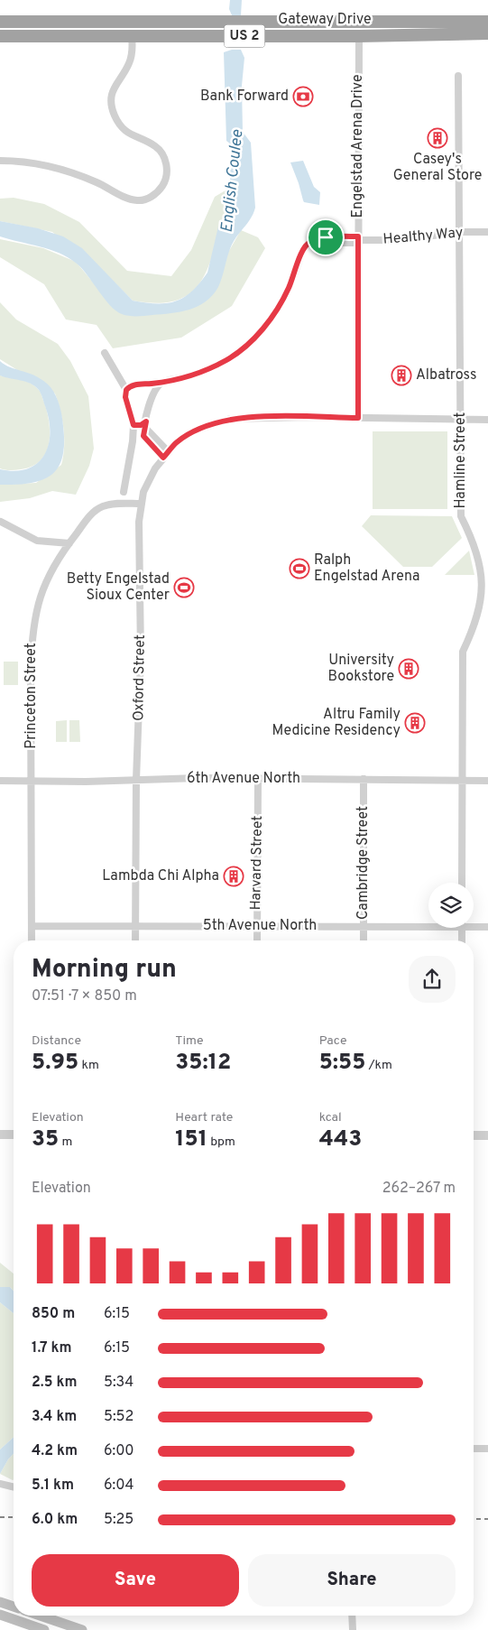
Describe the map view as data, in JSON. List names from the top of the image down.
{
  "streets": {
    "highway": ["Gateway Drive", "US 2"],
    "street": [
      "Engelstad Arena Drive",
      "Healthy Way",
      "Hamline Street",
      "Oxford Street",
      "Princeton Street",
      "6th Avenue North",
      "Harvard Street",
      "Cambridge Street",
      "5th Avenue North"
    ]
  },
  "crossings": [
    ["Gateway Drive", "Engelstad Arena Drive"],
    ["Engelstad Arena Drive", "Healthy Way"],
    ["Engelstad Arena Drive", "Oxford Street"],
    ["Healthy Way", "Hamline Street"],
    ["Hamline Street", "Oxford Street"],
    ["Hamline Street", "6th Avenue North"],
    ["Oxford Street", "Princeton Street"],
    ["Oxford Street", "6th Avenue North"],
    ["Oxford Street", "5th Avenue North"],
    ["Princeton Street", "6th Avenue North"],
    ["Princeton Street", "5th Avenue North"],
    ["6th Avenue North", "Harvard Street"],
    ["6th Avenue North", "Cambridge Street"],
    ["Harvard Street", "5th Avenue North"],
    ["Cambridge Street", "5th Avenue North"]
  ],
  "water": ["English Coulee"],
  "places": {
    "bank": ["Bank Forward"],
    "building": [
      "Casey's General Store",
      "Albatross",
      "University Bookstore",
      "Altru Family Medicine Residency",
      "Lambda Chi Alpha"
    ],
    "sports": ["Ralph Engelstad Arena", "Betty Engelstad Sioux Center"]
  },
  "page": {
    "heading": ["Morning run", "07:51 · 7 × 850 m"],
    "stats": [
      ["Distance", "5.95 km"],
      ["Time", "35:12"],
      ["Pace", "5:55 /km"],
      ["Elevation", "35 m"],
      ["Heart rate", "151 bpm"],
      ["kcal", "443"]
    ],
    "chart": ["Elevation", "262–267 m"],
    "list": [
      {
        "name": "850 m",
        "note": "6:15"
      },
      {
        "name": "1.7 km",
        "note": "6:15"
      },
      {
        "name": "2.5 km",
        "note": "5:34"
      },
      {
        "name": "3.4 km",
        "note": "5:52"
      },
      {
        "name": "4.2 km",
        "note": "6:00"
      },
      {
        "name": "5.1 km",
        "note": "6:04"
      },
      {
        "name": "6.0 km",
        "note": "5:25"
      }
    ],
    "buttons": ["Save", "Share"]
  }
}
